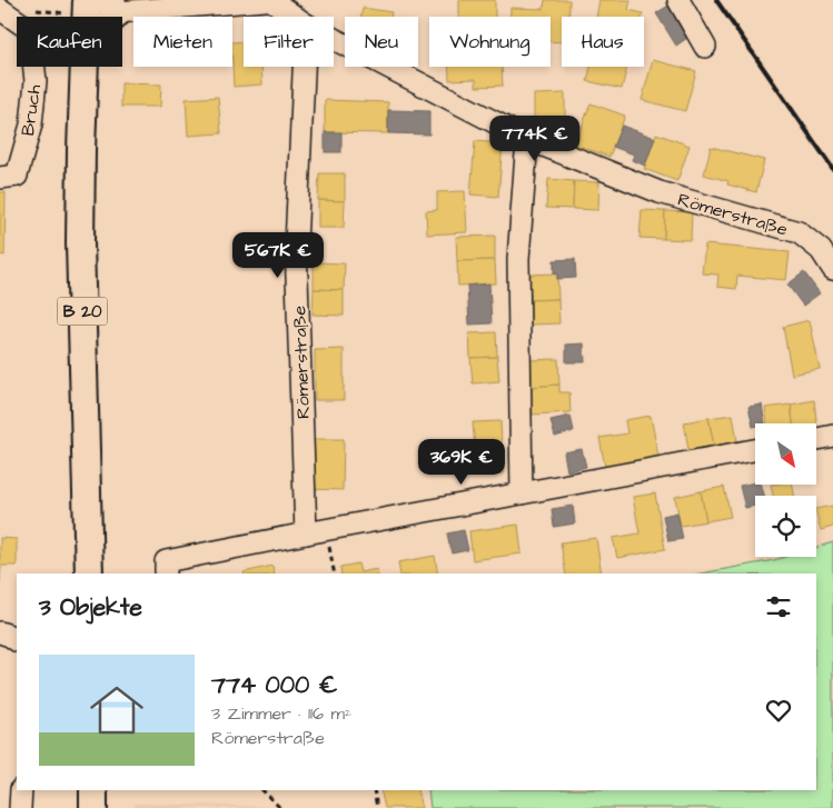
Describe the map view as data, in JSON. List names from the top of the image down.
{
  "streets": {
    "main road": ["B 20"],
    "street": ["Bruch", "Römerstraße"]
  },
  "north": "bottom right",
  "page": {
    "chip": [
      "Kaufen",
      "Mieten",
      "Filter",
      "Neu",
      "Wohnung",
      "Haus"
    ],
    "price": ["774K €", "567K €", "369K €"],
    "heading": "3 Objekte",
    "list": [
      {
        "name": "774 000 €",
        "note": "3 Zimmer · 116 m² · Römerstraße"
      }
    ]
  }
}
